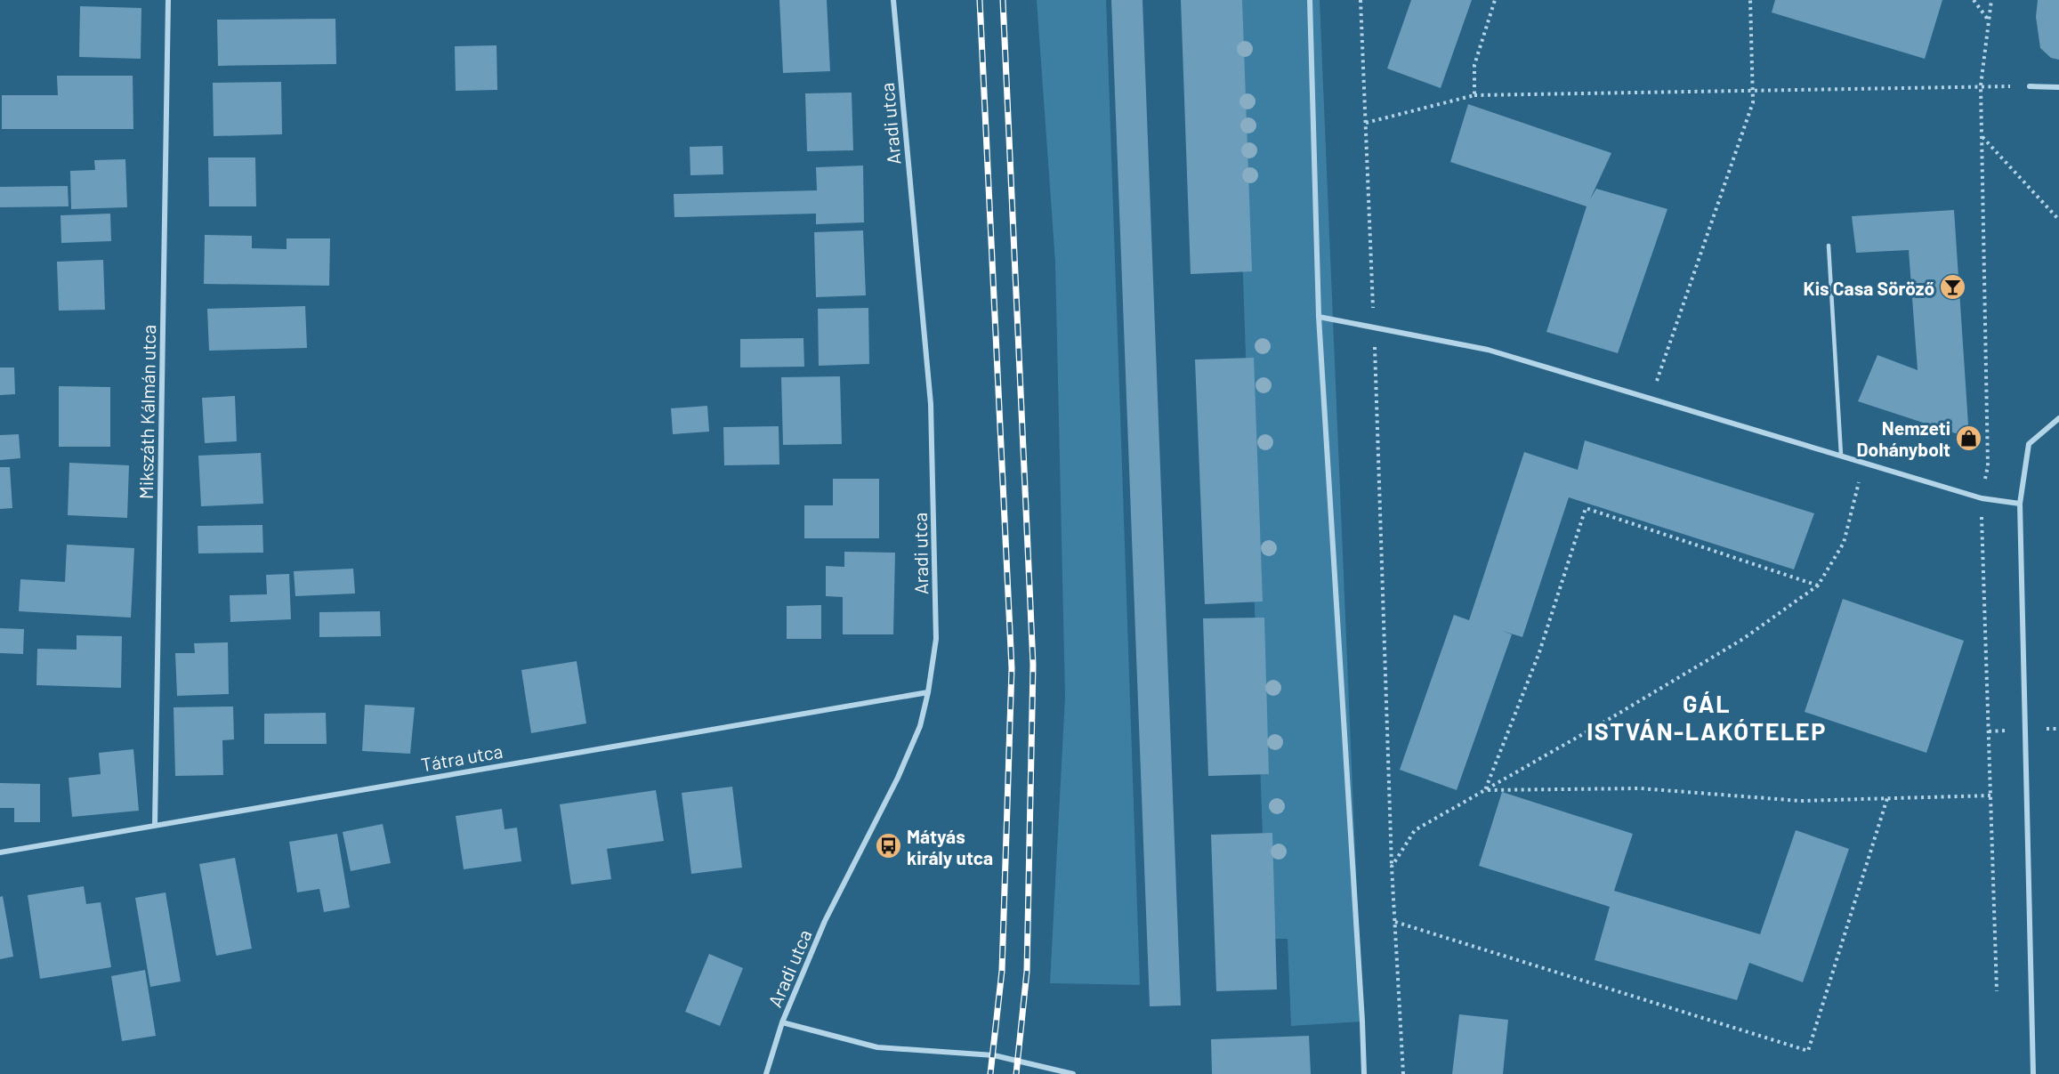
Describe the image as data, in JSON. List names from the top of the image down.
{
  "streets": {
    "street": ["Aradi utca", "Mikszáth Kálmán utca", "Tátra utca"]
  },
  "crossings": [
    ["Aradi utca", "Tátra utca"],
    ["Mikszáth Kálmán utca", "Tátra utca"]
  ],
  "districts": ["GÁL ISTVÁN-LAKÓTELEP"],
  "places": {
    "bar": ["Kis Casa Söröző"],
    "shop": ["Nemzeti Dohánybolt"],
    "bus stop": ["Mátyás király utca"]
  }
}
